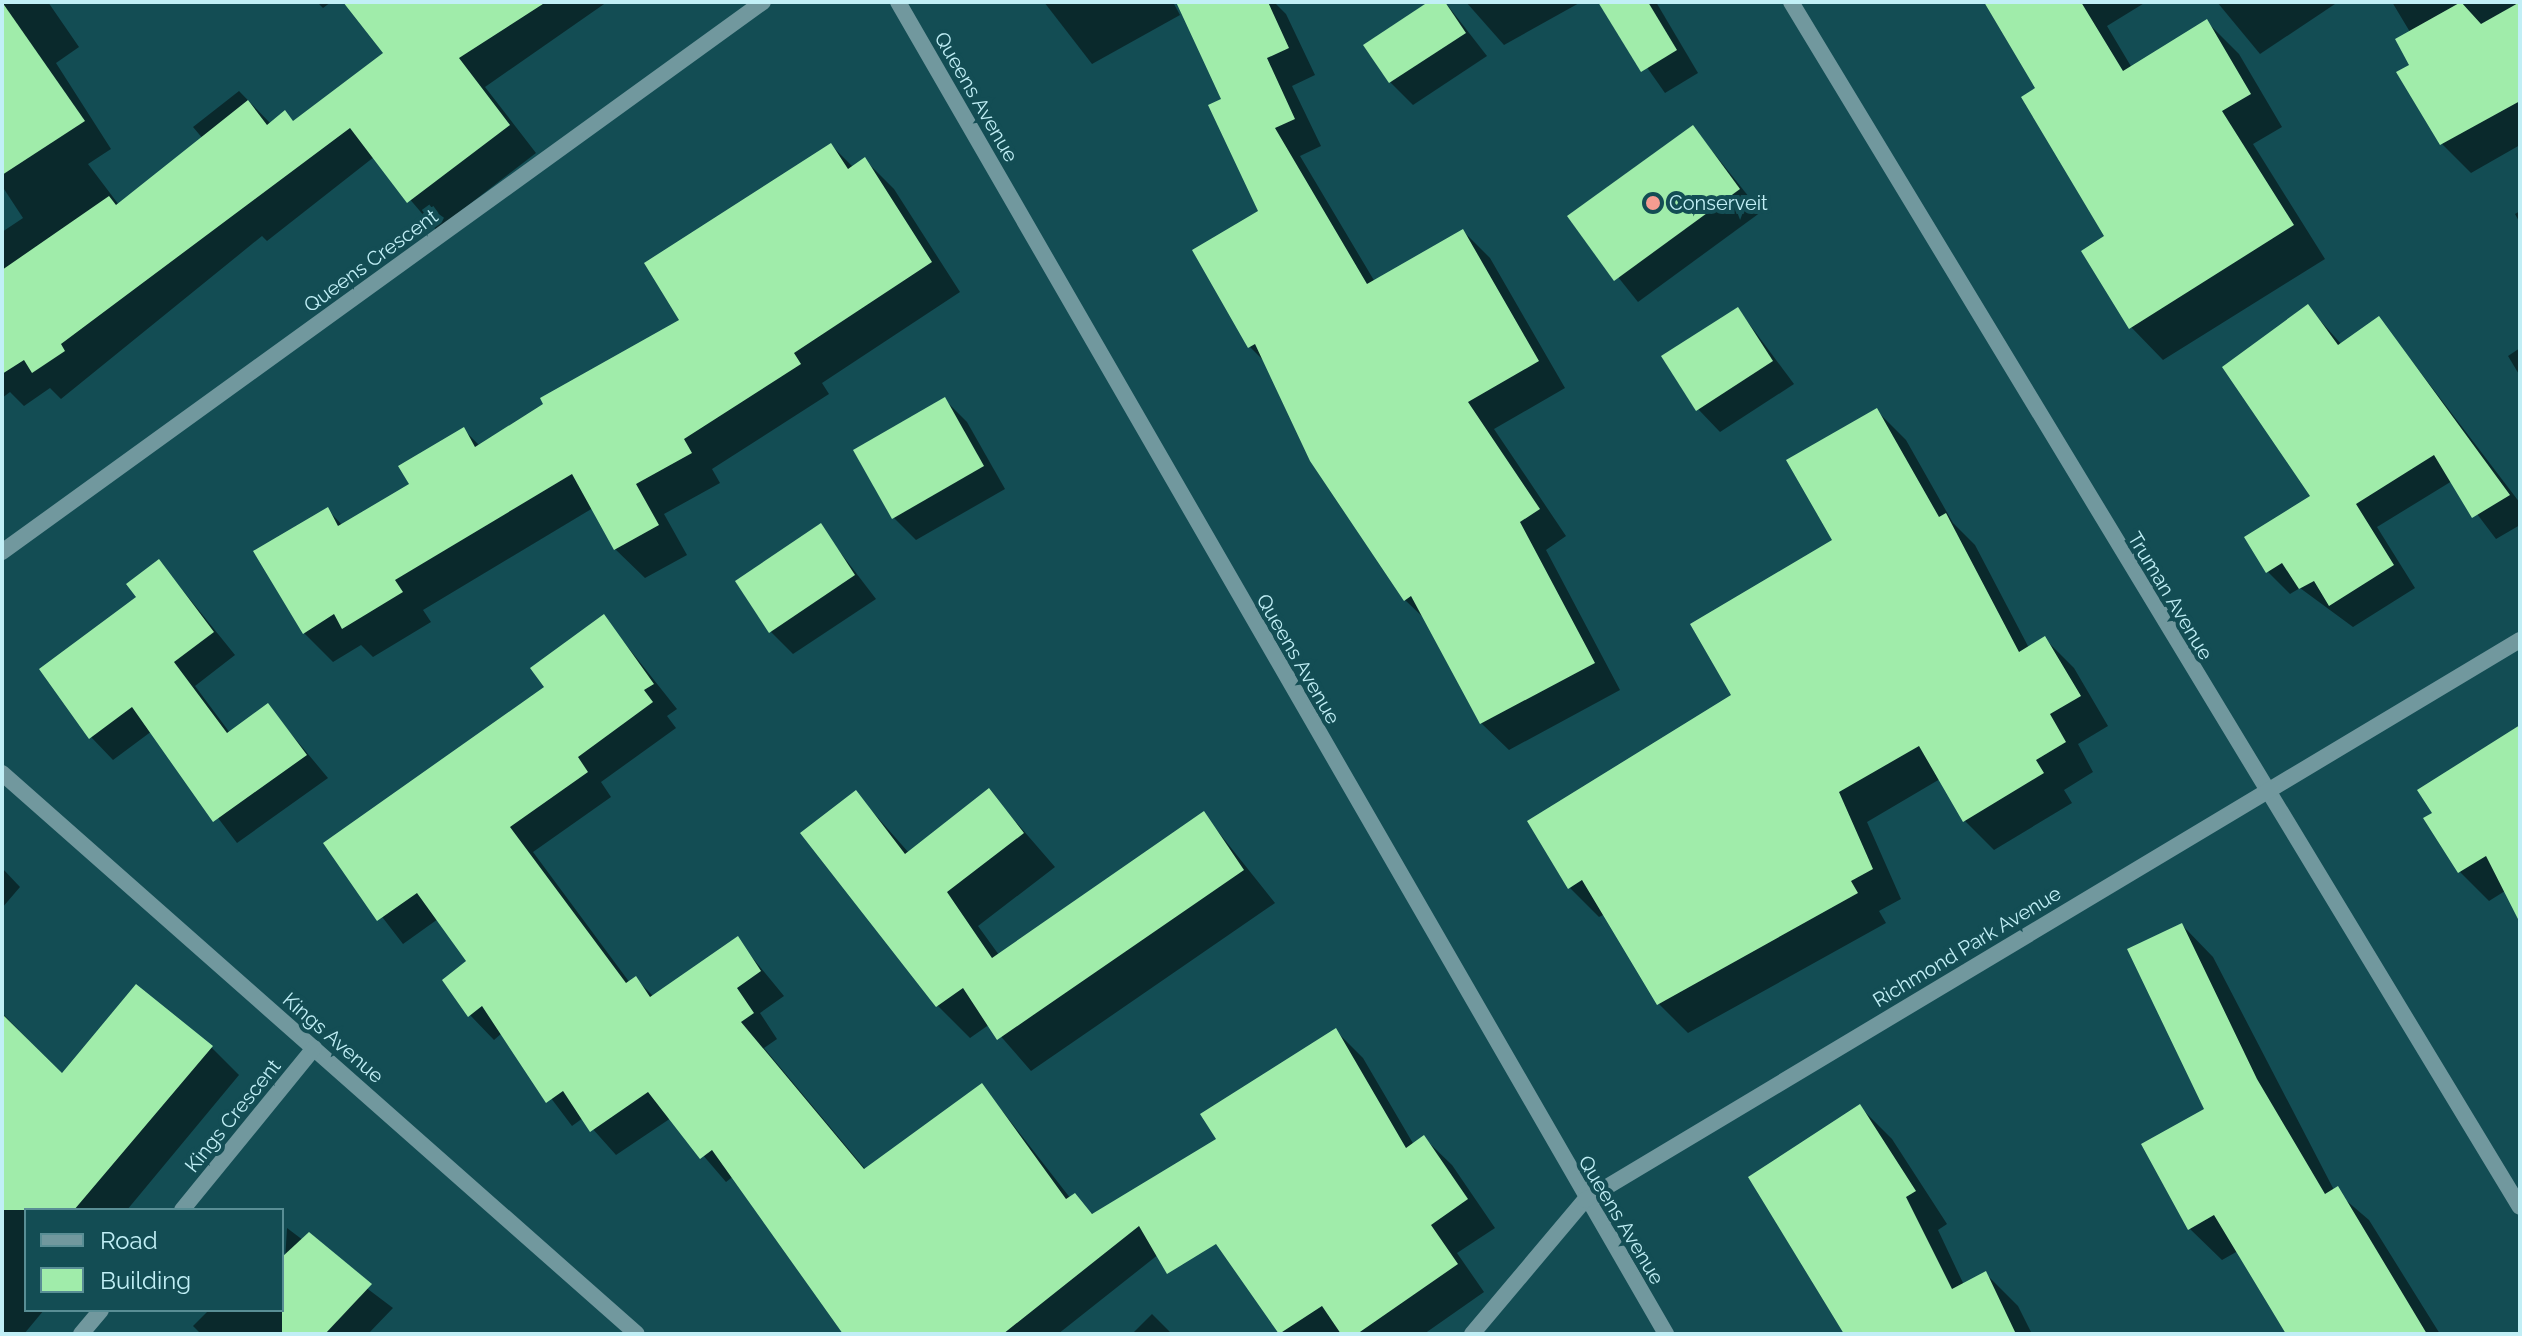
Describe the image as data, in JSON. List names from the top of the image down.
{
  "streets": {
    "street": [
      "Queens Avenue",
      "Queens Crescent",
      "Truman Avenue",
      "Richmond Park Avenue",
      "Kings Avenue",
      "Kings Crescent"
    ]
  },
  "crossings": [
    ["Queens Avenue", "Richmond Park Avenue"],
    ["Truman Avenue", "Richmond Park Avenue"],
    ["Kings Avenue", "Kings Crescent"]
  ],
  "places": ["Conserveit"],
  "legend": ["Road", "Building"]
}
